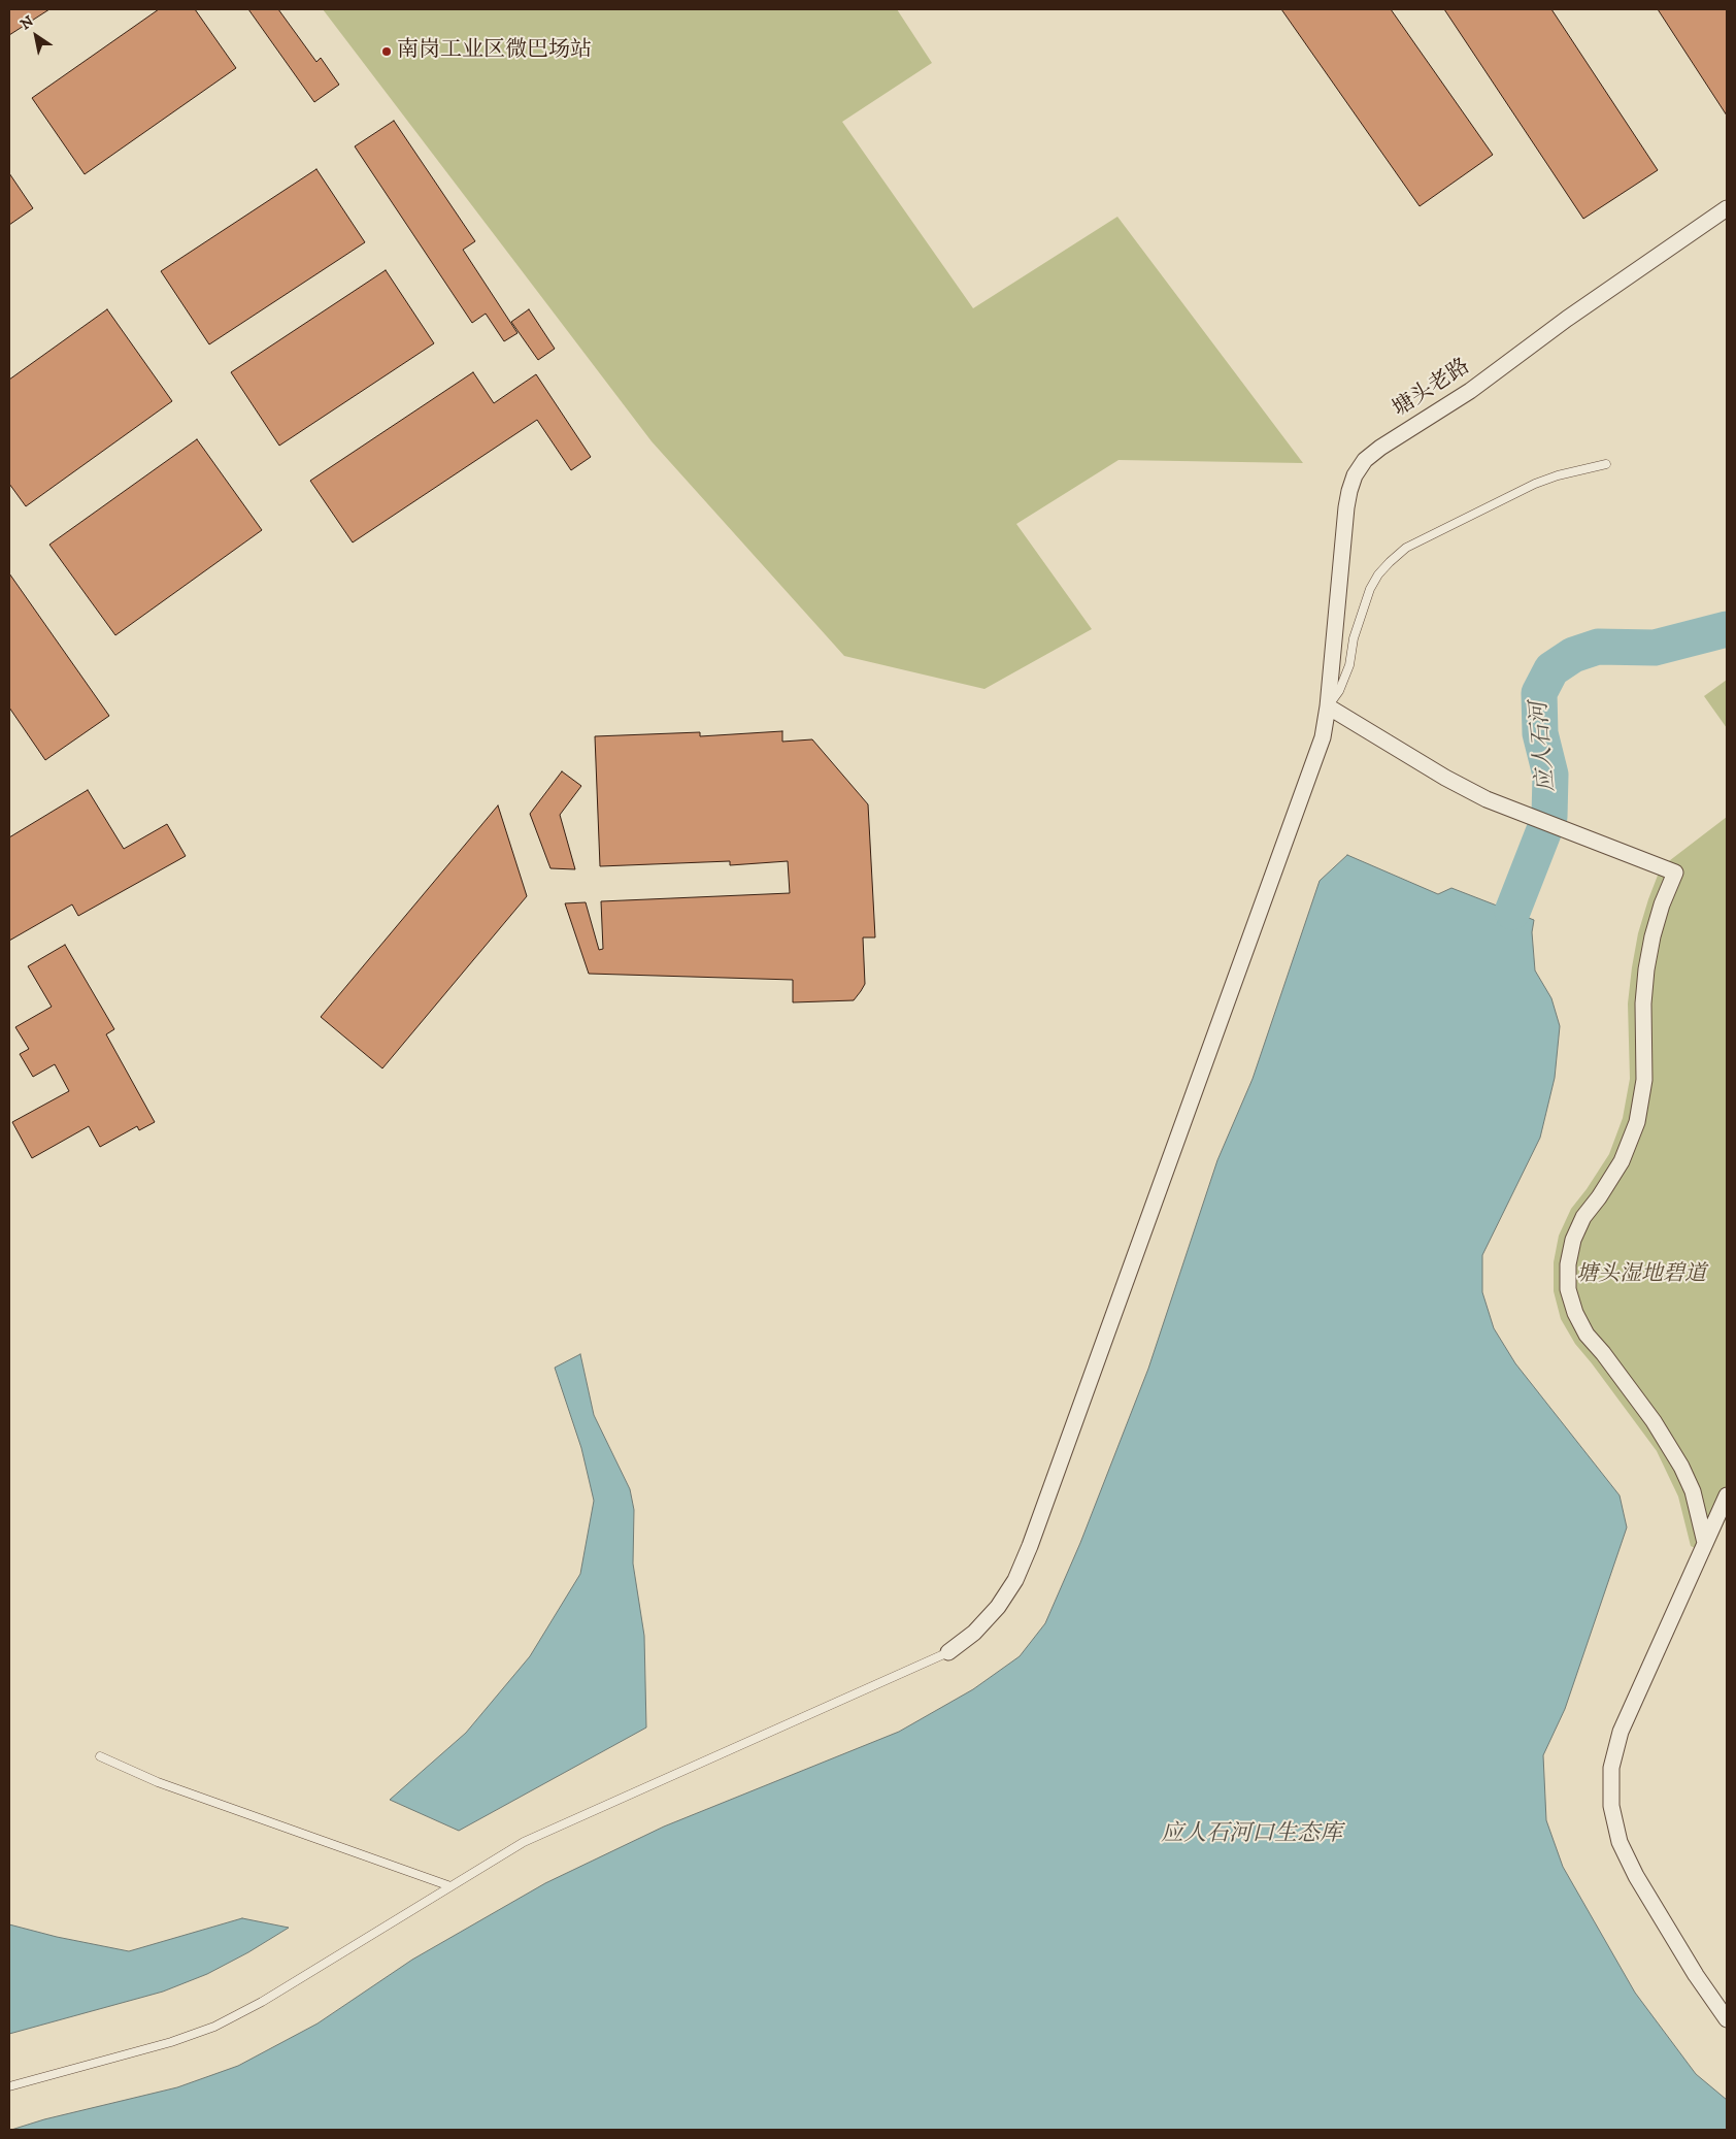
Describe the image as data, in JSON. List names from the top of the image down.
{
  "streets": {
    "street": ["塘头老路"]
  },
  "water": ["应人石河", "应人石河口生态库"],
  "parks": ["塘头湿地碧道"],
  "places": ["南岗工业区微巴场站"],
  "north": "top left"
}
